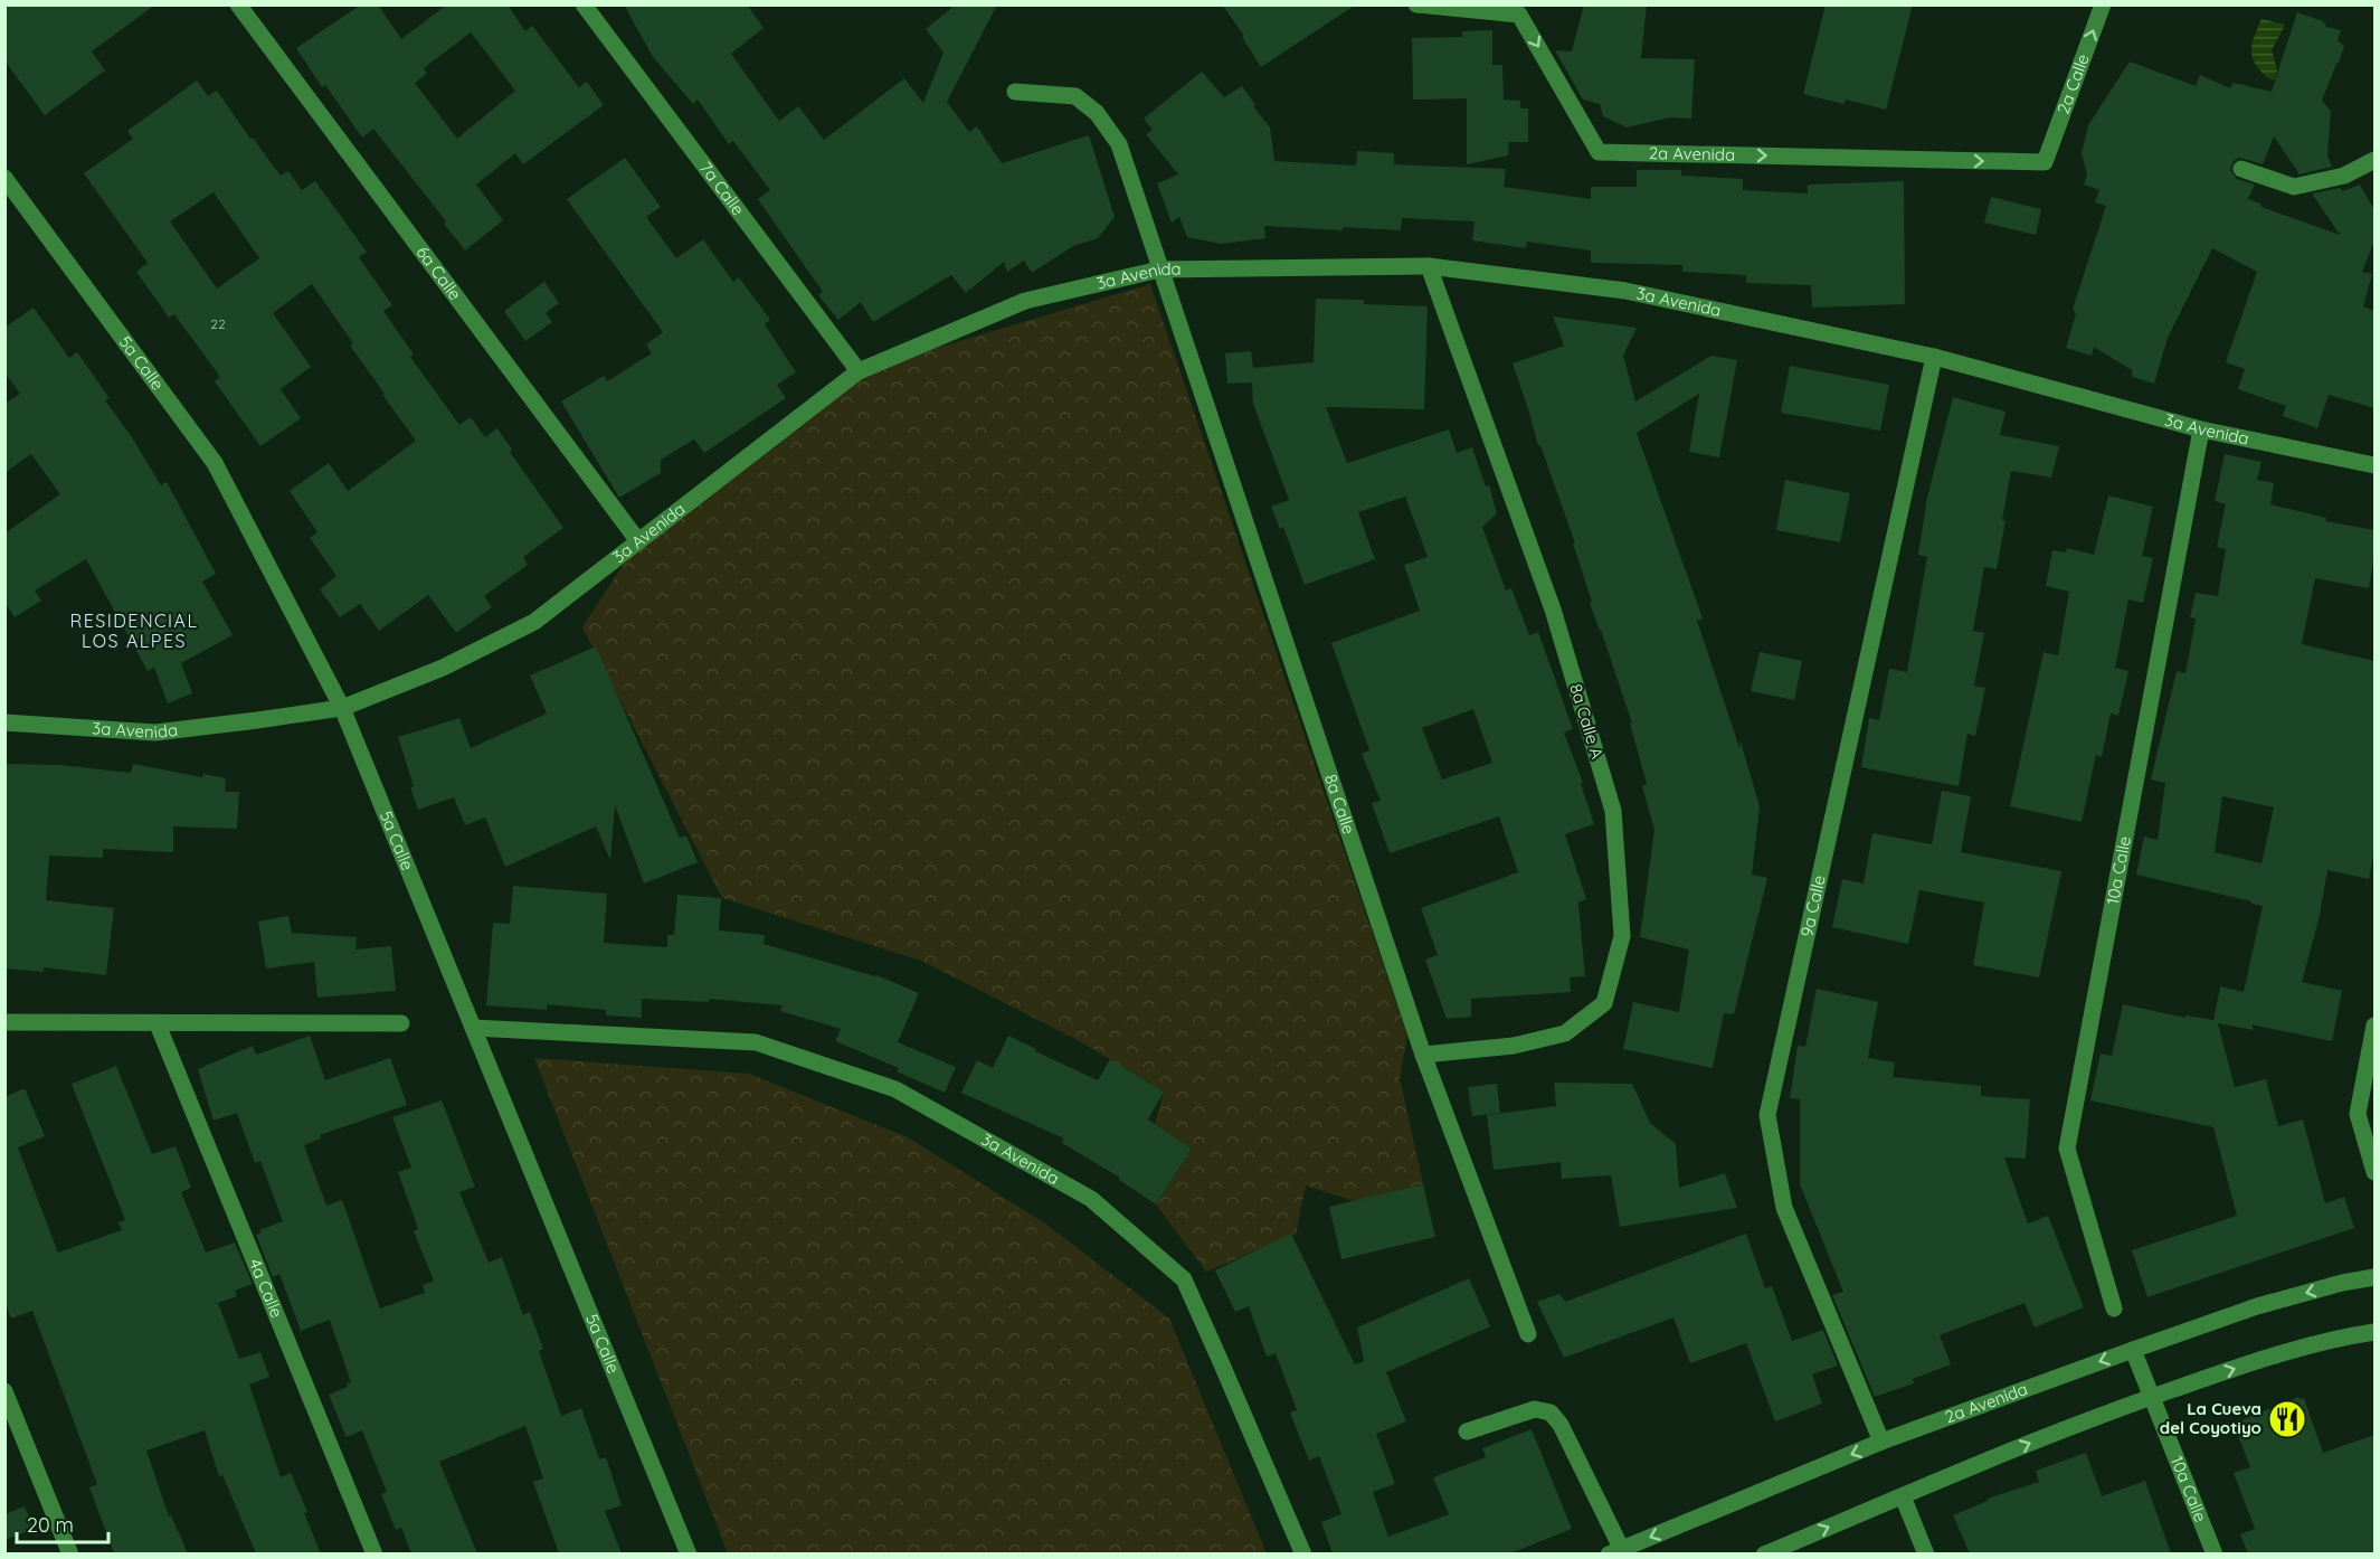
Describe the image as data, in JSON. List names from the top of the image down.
{
  "streets": {
    "street": [
      "2a Calle",
      "2a Avenida",
      "7a Calle",
      "6a Calle",
      "3a Avenida",
      "5a Calle",
      "8a Calle A",
      "8a Calle",
      "10a Calle",
      "9a Calle",
      "4a Calle"
    ]
  },
  "crossings": [
    ["2a Calle", "2a Avenida"],
    ["2a Avenida", "10a Calle"],
    ["2a Avenida", "9a Calle"],
    ["7a Calle", "3a Avenida"],
    ["6a Calle", "3a Avenida"],
    ["3a Avenida", "5a Calle"],
    ["3a Avenida", "8a Calle A"],
    ["3a Avenida", "8a Calle"],
    ["3a Avenida", "10a Calle"],
    ["3a Avenida", "9a Calle"],
    ["8a Calle A", "8a Calle"]
  ],
  "one_way": ["2a Calle"],
  "districts": ["RESIDENCIAL LOS ALPES"],
  "places": {
    "restaurant": ["La Cueva del Coyotiyo"]
  },
  "house_numbers": ["22"],
  "scale_bar": "20 m"
}
